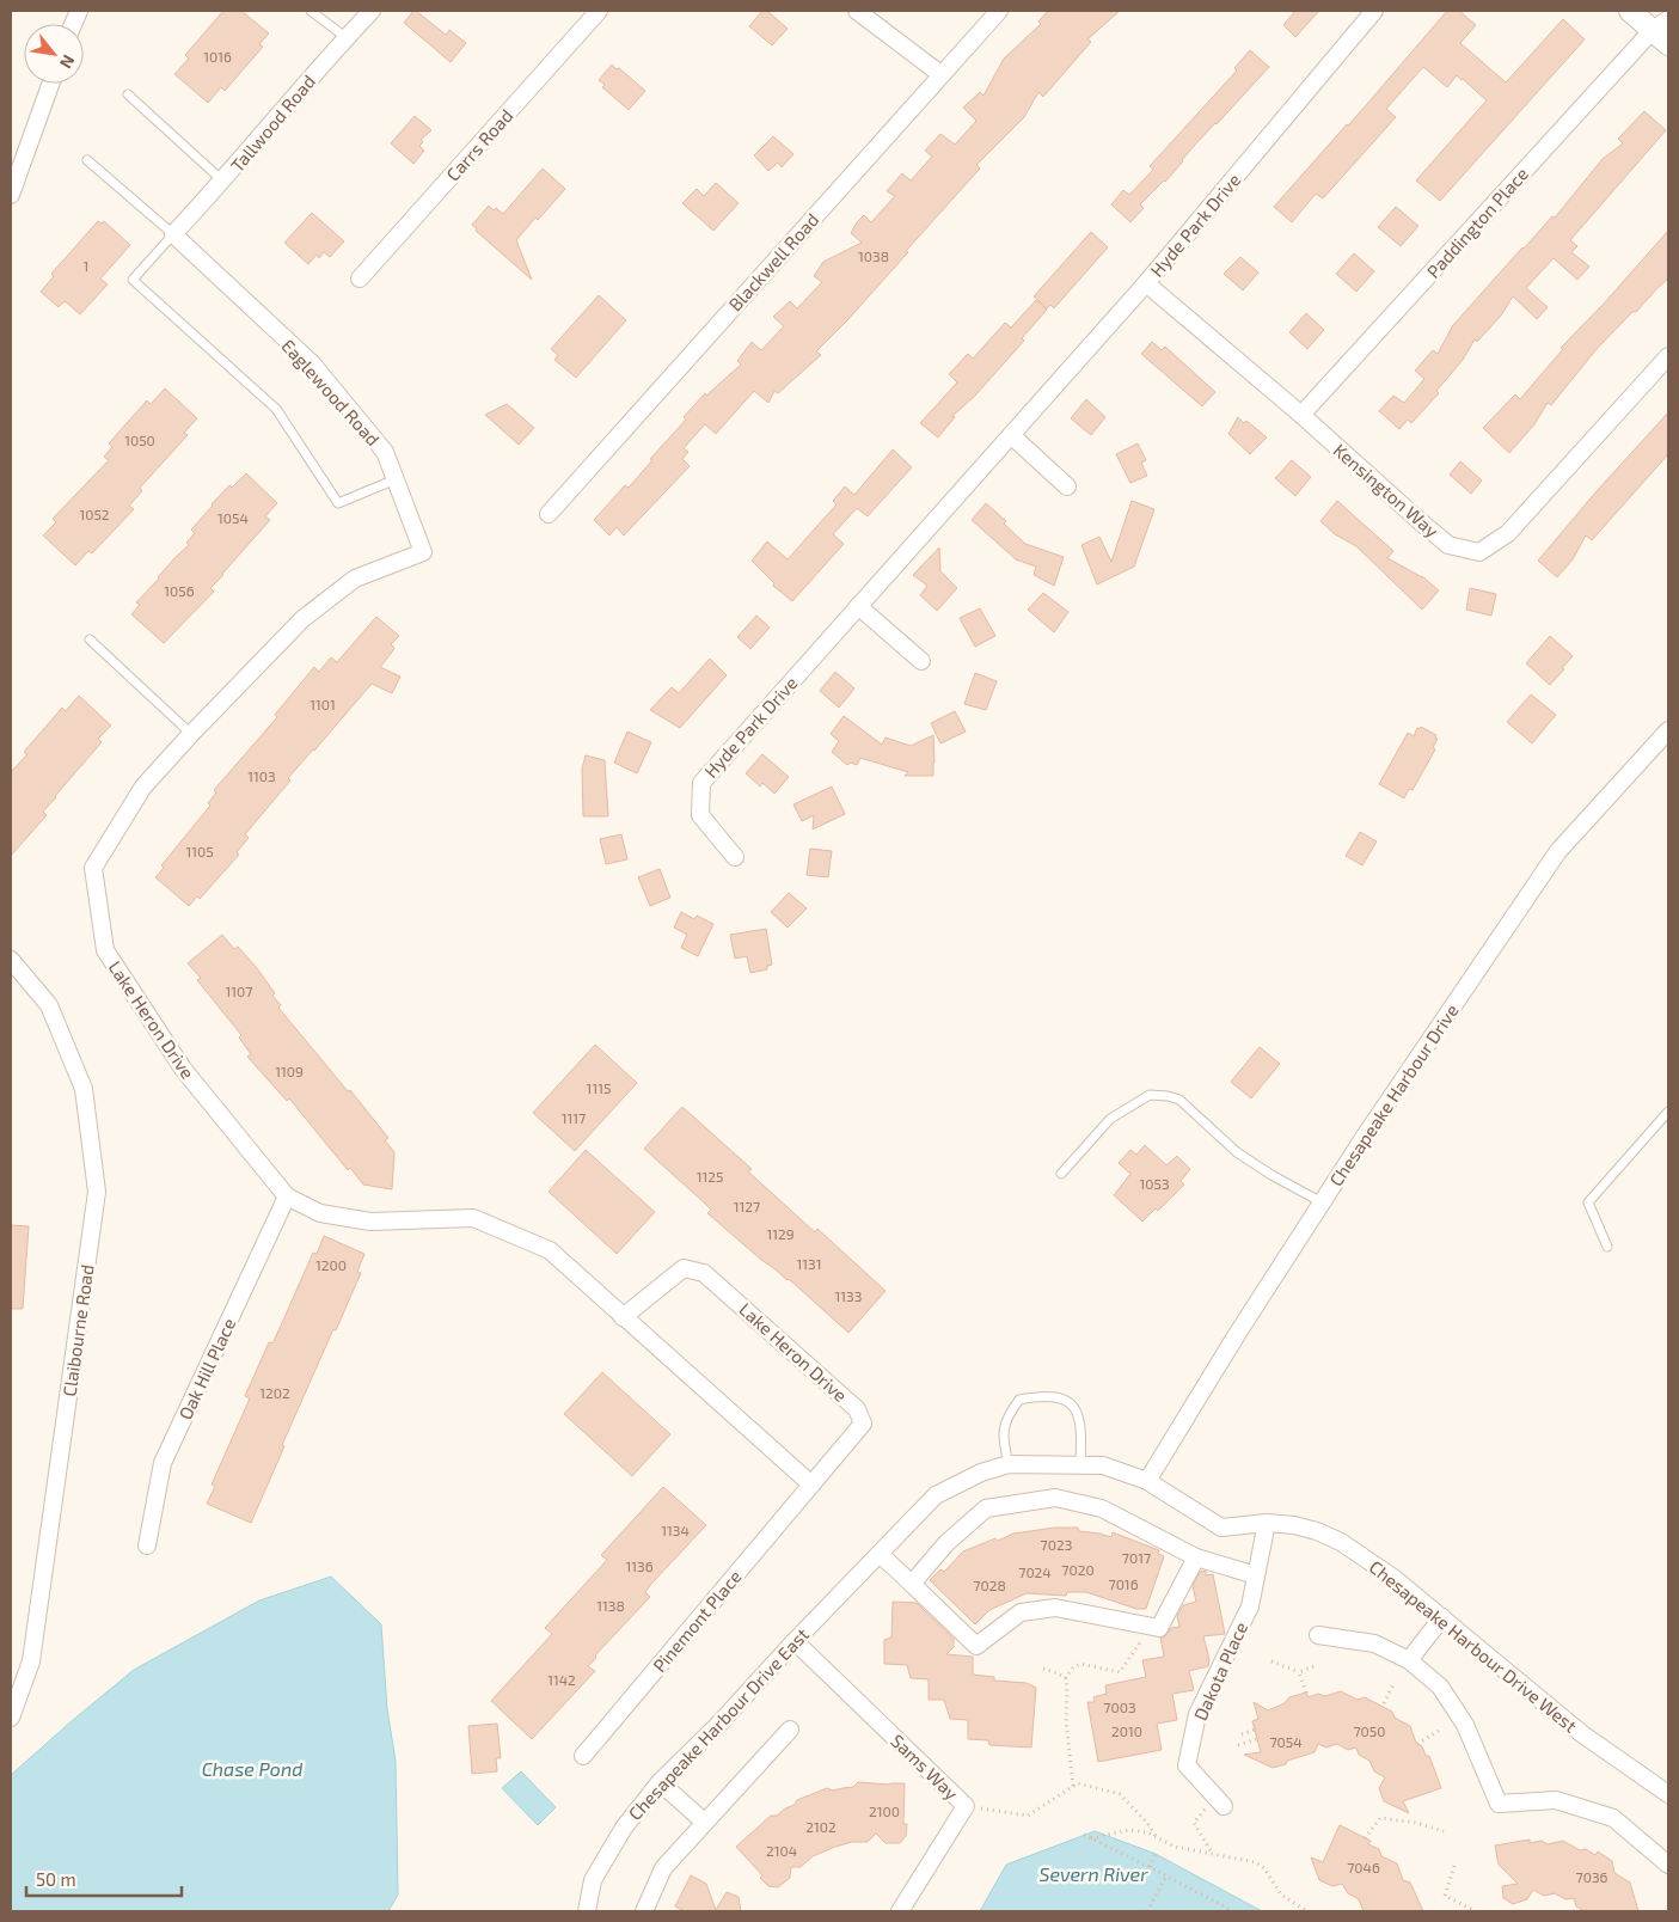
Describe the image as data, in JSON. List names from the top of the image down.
{
  "streets": {
    "street": [
      "Tallwood Road",
      "Carrs Road",
      "Paddington Place",
      "Hyde Park Drive",
      "Blackwell Road",
      "Eaglewood Road",
      "Kensington Way",
      "Lake Heron Drive",
      "Chesapeake Harbour Drive",
      "Claibourne Road",
      "Oak Hill Place",
      "Pinemont Place",
      "Chesapeake Harbour Drive West",
      "Dakota Place",
      "Chesapeake Harbour Drive East",
      "Sams Way"
    ]
  },
  "crossings": [
    ["Tallwood Road", "Eaglewood Road"],
    ["Paddington Place", "Kensington Way"],
    ["Hyde Park Drive", "Kensington Way"],
    ["Eaglewood Road", "Lake Heron Drive"],
    ["Lake Heron Drive", "Oak Hill Place"],
    ["Lake Heron Drive", "Pinemont Place"],
    ["Chesapeake Harbour Drive", "Chesapeake Harbour Drive East"],
    ["Chesapeake Harbour Drive West", "Dakota Place"],
    ["Chesapeake Harbour Drive West", "Chesapeake Harbour Drive East"],
    ["Dakota Place", "Chesapeake Harbour Drive East"],
    ["Chesapeake Harbour Drive East", "Sams Way"]
  ],
  "water": ["Chase Pond", "Severn River"],
  "house_numbers": [
    "1016",
    "1038",
    "1",
    "1050",
    "1052",
    "1054",
    "1056",
    "1101",
    "1103",
    "1105",
    "1107",
    "1109",
    "1115",
    "1117",
    "1125",
    "1053",
    "1127",
    "1129",
    "1131",
    "1200",
    "1133",
    "1202",
    "1134",
    "7023",
    "7017",
    "1136",
    "7020",
    "7024",
    "7016",
    "7028",
    "1138",
    "1142",
    "7003",
    "2010",
    "7050",
    "7054",
    "2100",
    "2102",
    "2104",
    "7046",
    "7036"
  ],
  "scale_bar": "50 m",
  "north": "bottom right"
}
